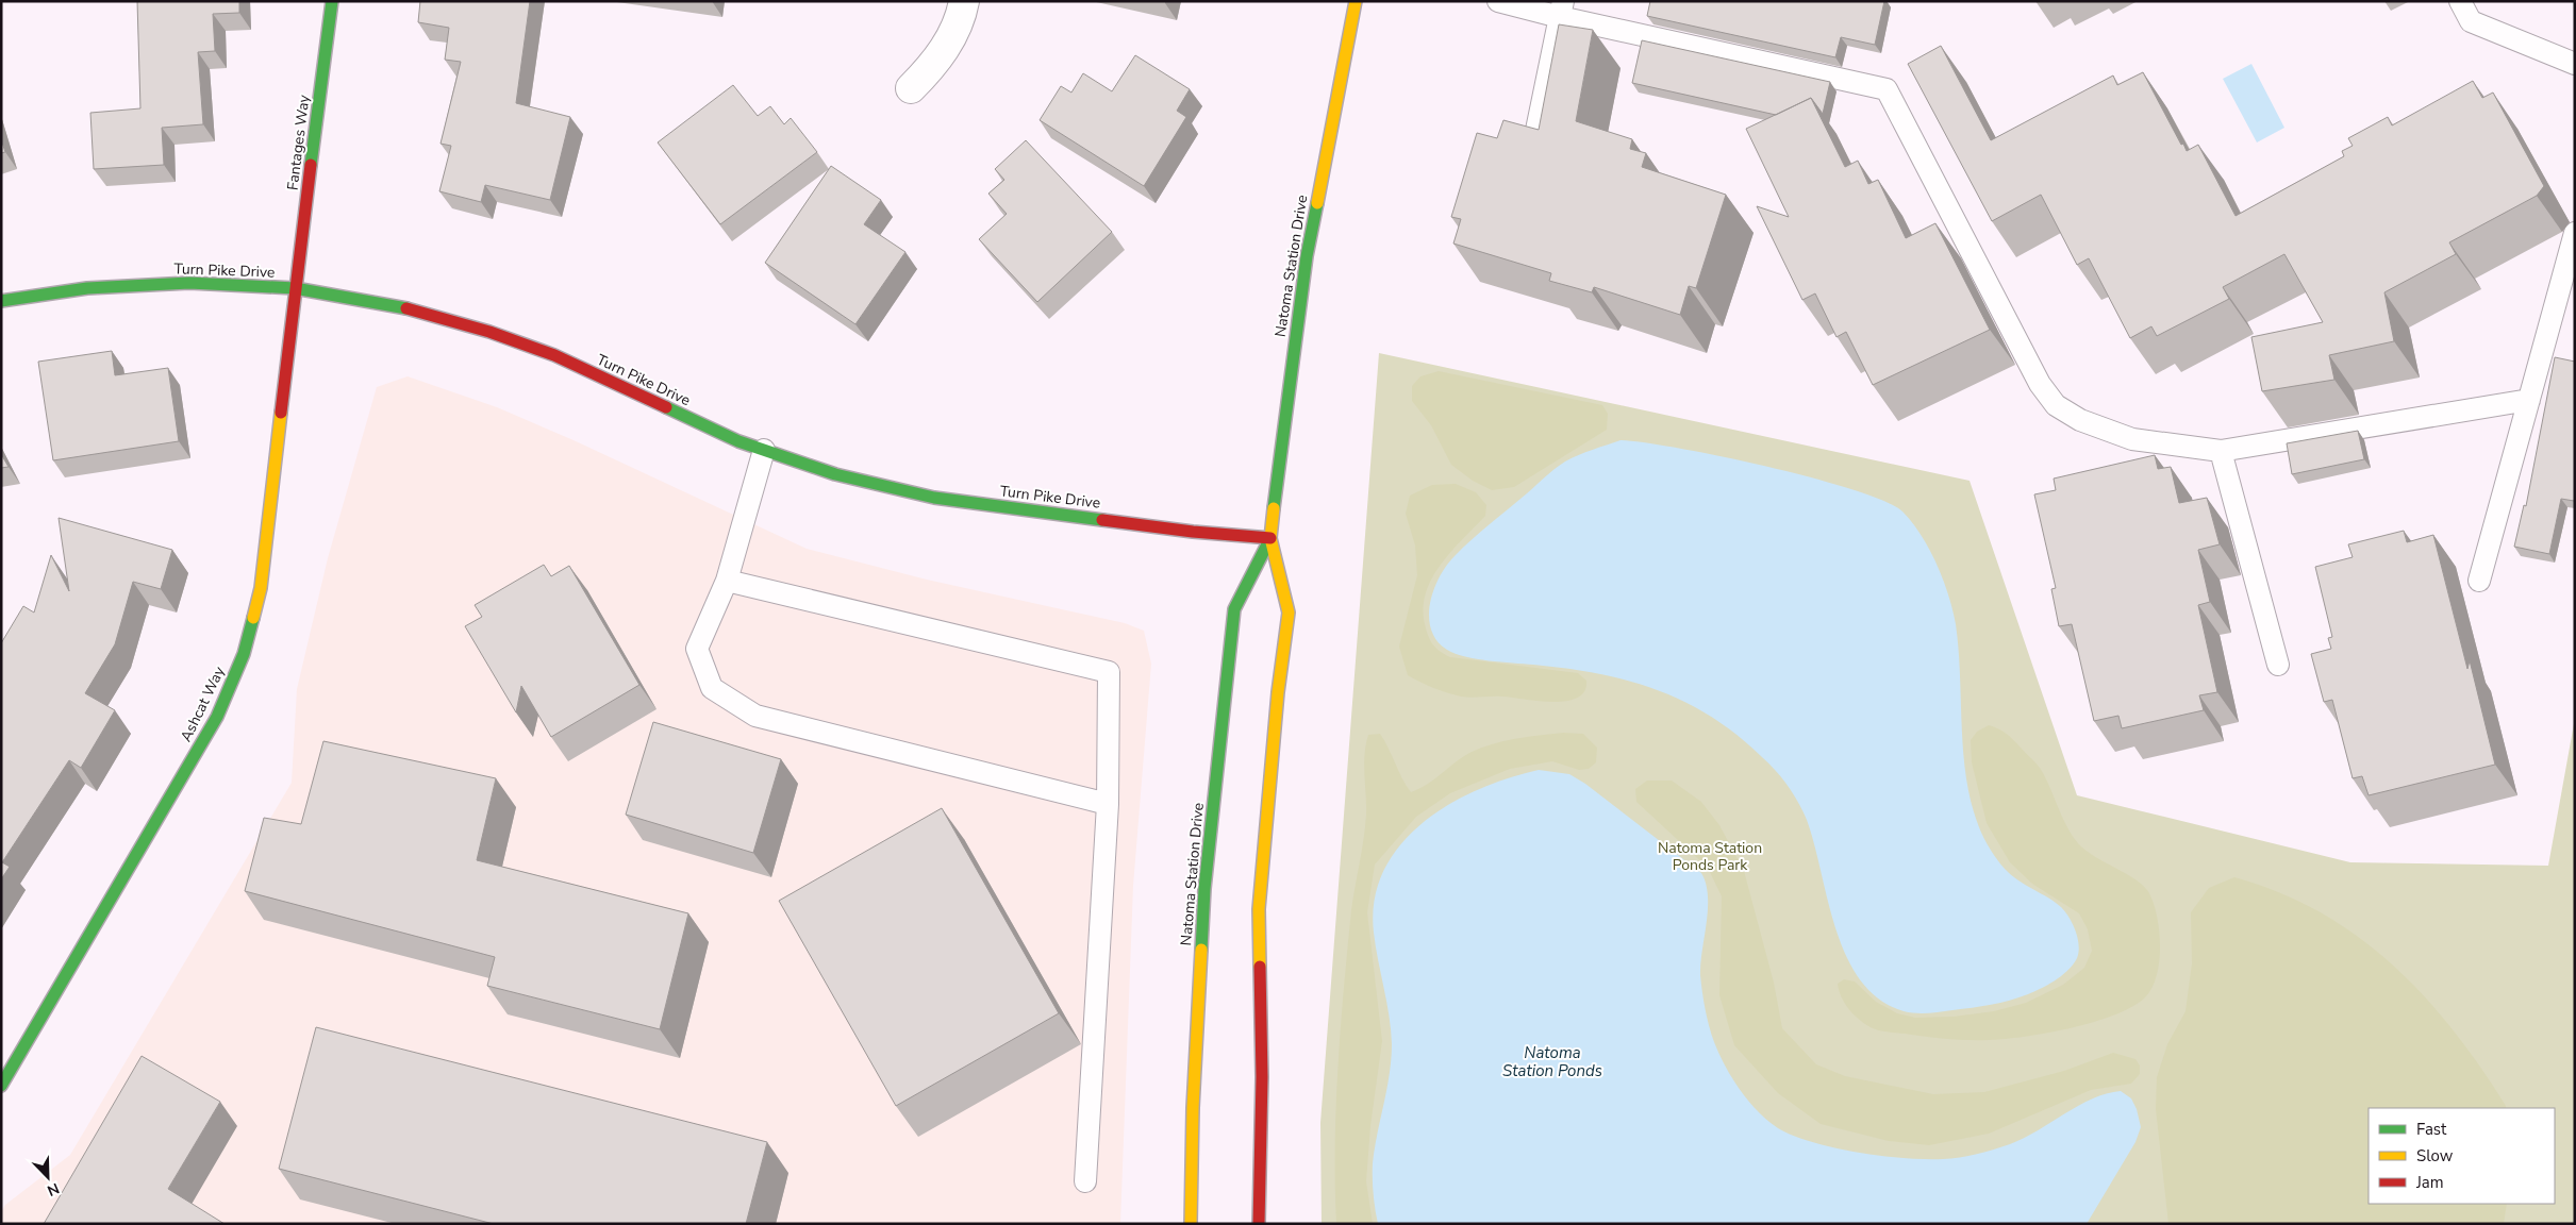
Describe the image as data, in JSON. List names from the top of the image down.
{
  "streets": {
    "street": [
      "Fantages Way",
      "Natoma Station Drive",
      "Turn Pike Drive",
      "Ashcat Way"
    ]
  },
  "crossings": [
    ["Fantages Way", "Turn Pike Drive"],
    ["Fantages Way", "Ashcat Way"],
    ["Natoma Station Drive", "Turn Pike Drive"],
    ["Turn Pike Drive", "Ashcat Way"]
  ],
  "water": ["Natoma Station Ponds"],
  "parks": ["Natoma Station Ponds Park"],
  "legend": ["Fast", "Slow", "Jam"],
  "north": "bottom right"
}
